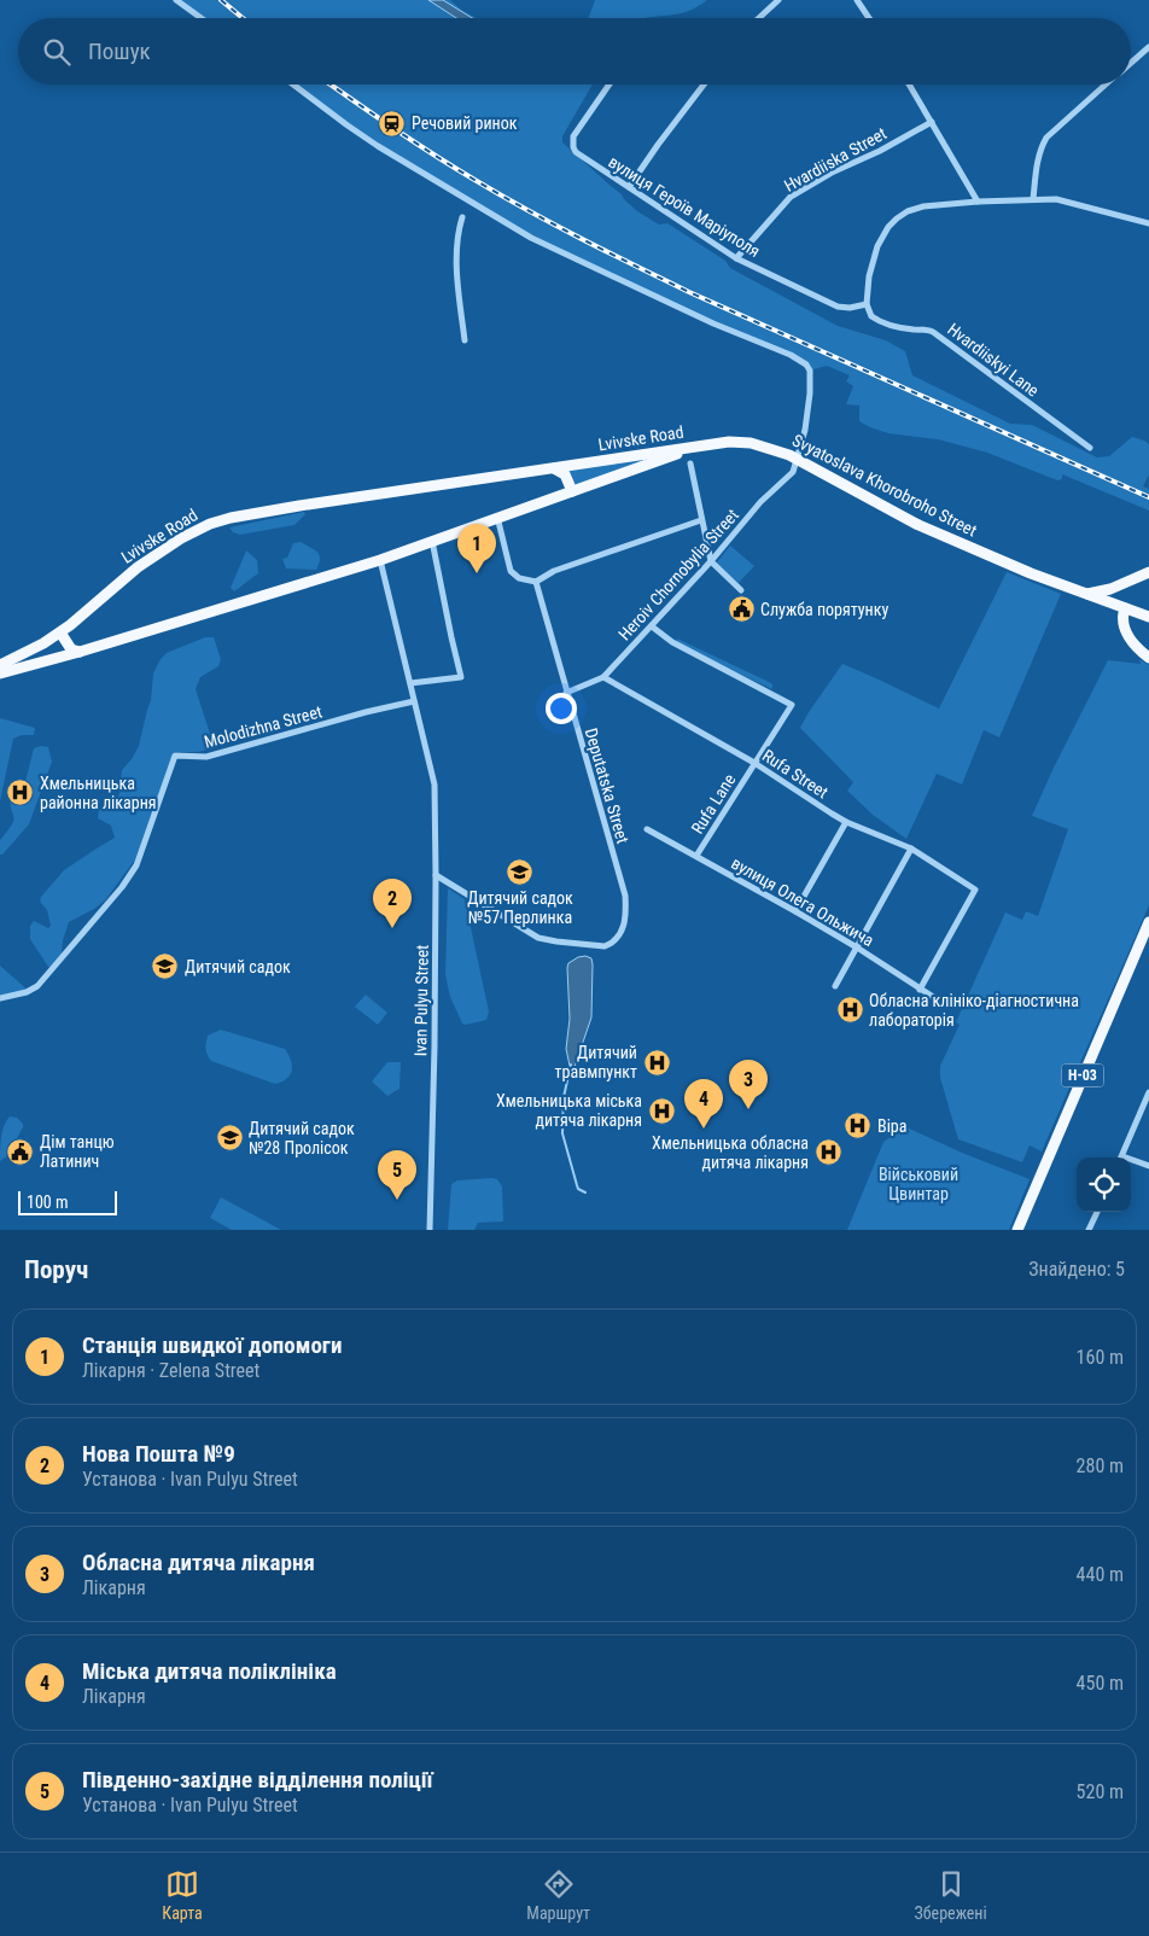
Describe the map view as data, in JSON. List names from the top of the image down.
{
  "streets": {
    "main road": ["Lvivske Road", "Svyatoslava Khorobroho Street", "Н-03"],
    "street": [
      "Hvardiiska Street",
      "вулиця Героїв Маріуполя",
      "Hvardiiskyi Lane",
      "Heroiv Chornobylia Street",
      "Molodizhna Street",
      "Rufa Street",
      "Deputatska Street",
      "Rufa Lane",
      "вулиця Олега Ольжича",
      "Ivan Pulyu Street"
    ]
  },
  "crossings": [
    ["Hvardiiska Street", "вулиця Героїв Маріуполя"],
    ["вулиця Героїв Маріуполя", "Hvardiiskyi Lane"],
    ["Lvivske Road", "Svyatoslava Khorobroho Street"],
    ["Lvivske Road", "Ivan Pulyu Street"],
    ["Svyatoslava Khorobroho Street", "Heroiv Chornobylia Street"],
    ["Heroiv Chornobylia Street", "Rufa Street"],
    ["Heroiv Chornobylia Street", "Deputatska Street"],
    ["Heroiv Chornobylia Street", "Rufa Lane"],
    ["Molodizhna Street", "Ivan Pulyu Street"],
    ["Rufa Street", "Rufa Lane"],
    ["Rufa Street", "вулиця Олега Ольжича"],
    ["Deputatska Street", "Ivan Pulyu Street"],
    ["Rufa Lane", "вулиця Олега Ольжича"]
  ],
  "parks": ["Військовий Цвинтар"],
  "places": {
    "station": ["Речовий ринок"],
    "public building": ["Служба порятунку", "Дім танцю Латинич"],
    "hospital": [
      "Хмельницька районна лікарня",
      "Обласна клініко-діагностична лабораторія",
      "Дитячий травмпункт",
      "Хмельницька міська дитяча лікарня",
      "Віра",
      "Хмельницька обласна дитяча лікарня"
    ],
    "school or university": ["Дитячий садок №57 Перлинка", "Дитячий садок", "Дитячий садок №28 Пролісок"]
  },
  "scale_bar": "100 m",
  "page": {
    "search": "Пошук",
    "pins": [
      "1",
      "2",
      "3",
      "4",
      "5"
    ],
    "scale": "100 m",
    "heading": ["Поруч", "Знайдено: 5"],
    "list": [
      {
        "mark": "1",
        "name": "Станція швидкої допомоги",
        "note": "Лікарня · Zelena Street",
        "value": "160 m"
      },
      {
        "mark": "2",
        "name": "Нова Пошта №9",
        "note": "Установа · Ivan Pulyu Street",
        "value": "280 m"
      },
      {
        "mark": "3",
        "name": "Обласна дитяча лікарня",
        "note": "Лікарня",
        "value": "440 m"
      },
      {
        "mark": "4",
        "name": "Міська дитяча поліклініка",
        "note": "Лікарня",
        "value": "450 m"
      },
      {
        "mark": "5",
        "name": "Південно-західне відділення поліції",
        "note": "Установа · Ivan Pulyu Street",
        "value": "520 m"
      }
    ],
    "nav": ["Карта", "Маршрут", "Збережені"]
  }
}
